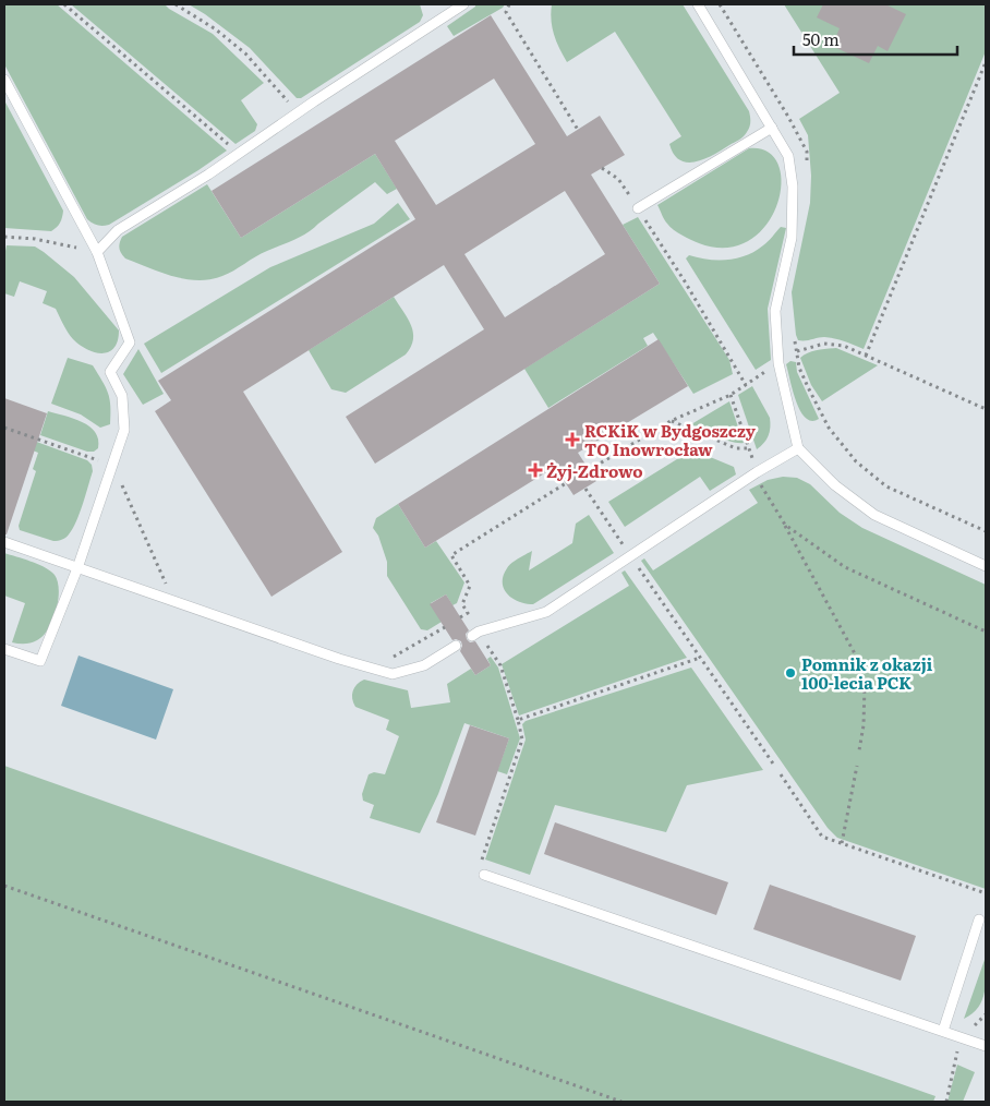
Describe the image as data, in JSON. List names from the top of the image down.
{
  "places": {
    "health": ["RCKiK w Bydgoszczy TO Inowrocław", "Żyj-Zdrowo"],
    "other": ["Pomnik z okazji 100-lecia PCK"]
  },
  "scale_bar": "50 m"
}
